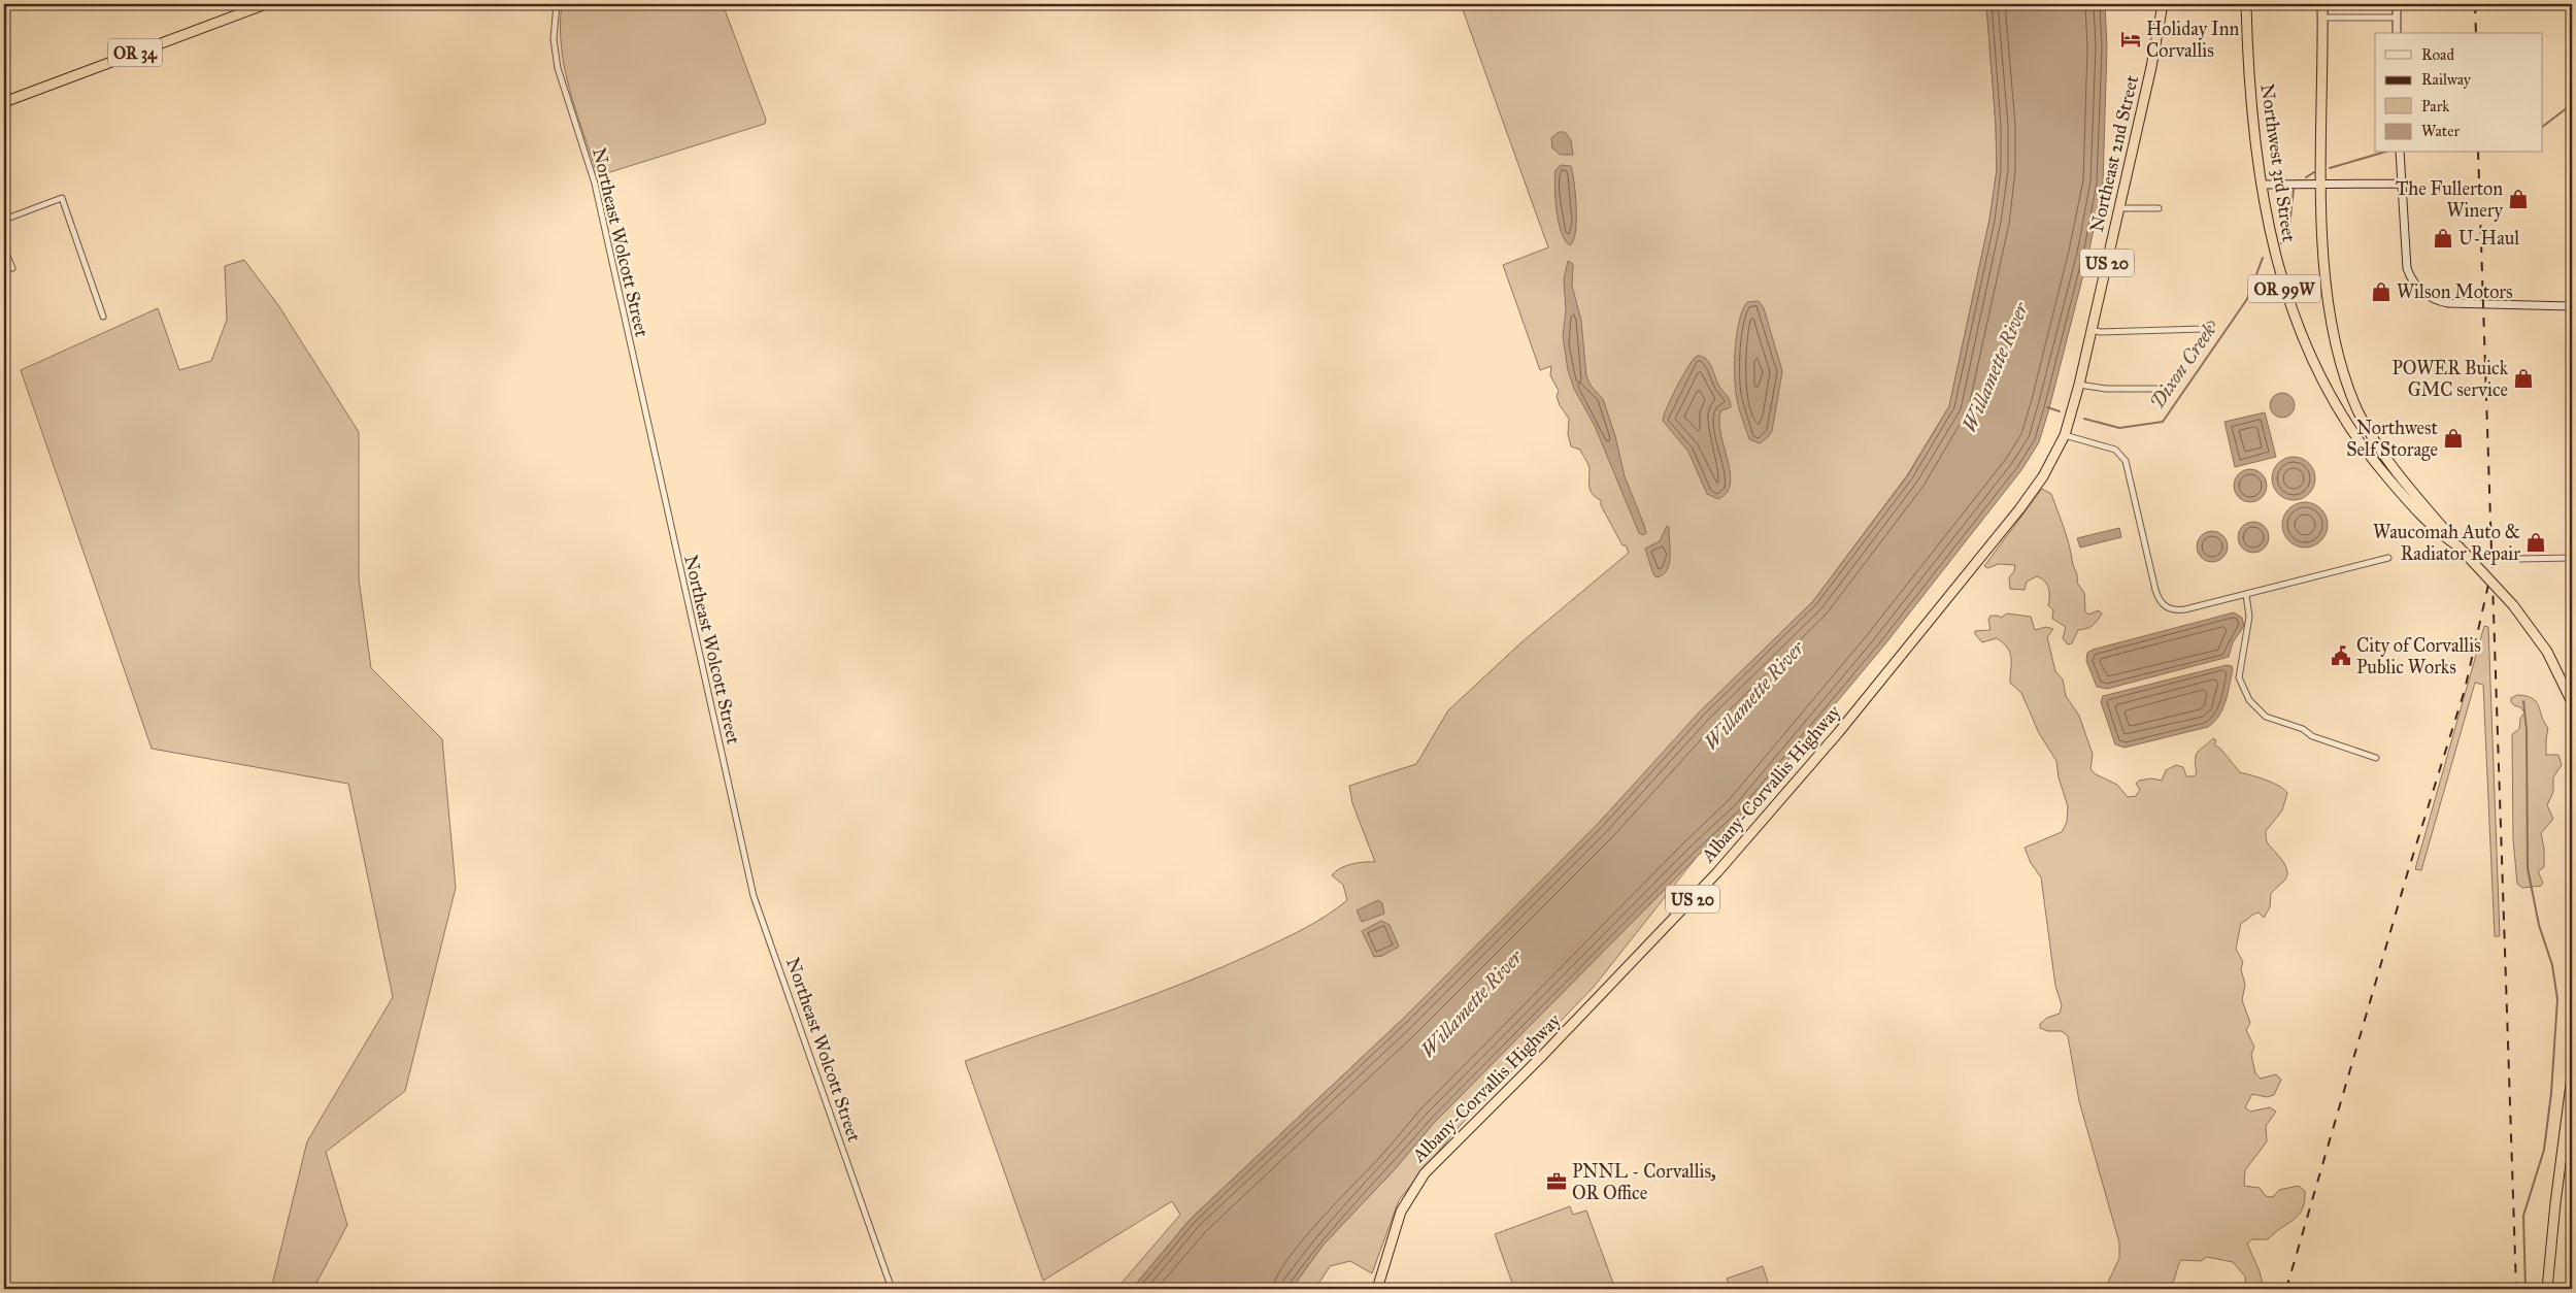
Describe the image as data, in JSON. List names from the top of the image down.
{
  "streets": {
    "highway": [
      "OR 34",
      "Northeast 2nd Street",
      "Northwest 3rd Street",
      "US 20",
      "OR 99W",
      "Albany-Corvallis Highway"
    ],
    "street": ["Northeast Wolcott Street"]
  },
  "crossings": [
    ["Northeast 2nd Street", "Albany-Corvallis Highway"],
    ["Northwest 3rd Street", "OR 99W"]
  ],
  "water": ["Dixon Creek", "Willamette River"],
  "places": {
    "hotel": ["Holiday Inn Corvallis"],
    "shop": [
      "The Fullerton Winery",
      "U-Haul",
      "Wilson Motors",
      "POWER Buick GMC service",
      "Northwest Self Storage",
      "Waucomah Auto & Radiator Repair"
    ],
    "public building": ["City of Corvallis Public Works"],
    "office": ["PNNL - Corvallis, OR Office"]
  },
  "legend": [
    "Road",
    "Railway",
    "Park",
    "Water"
  ]
}
